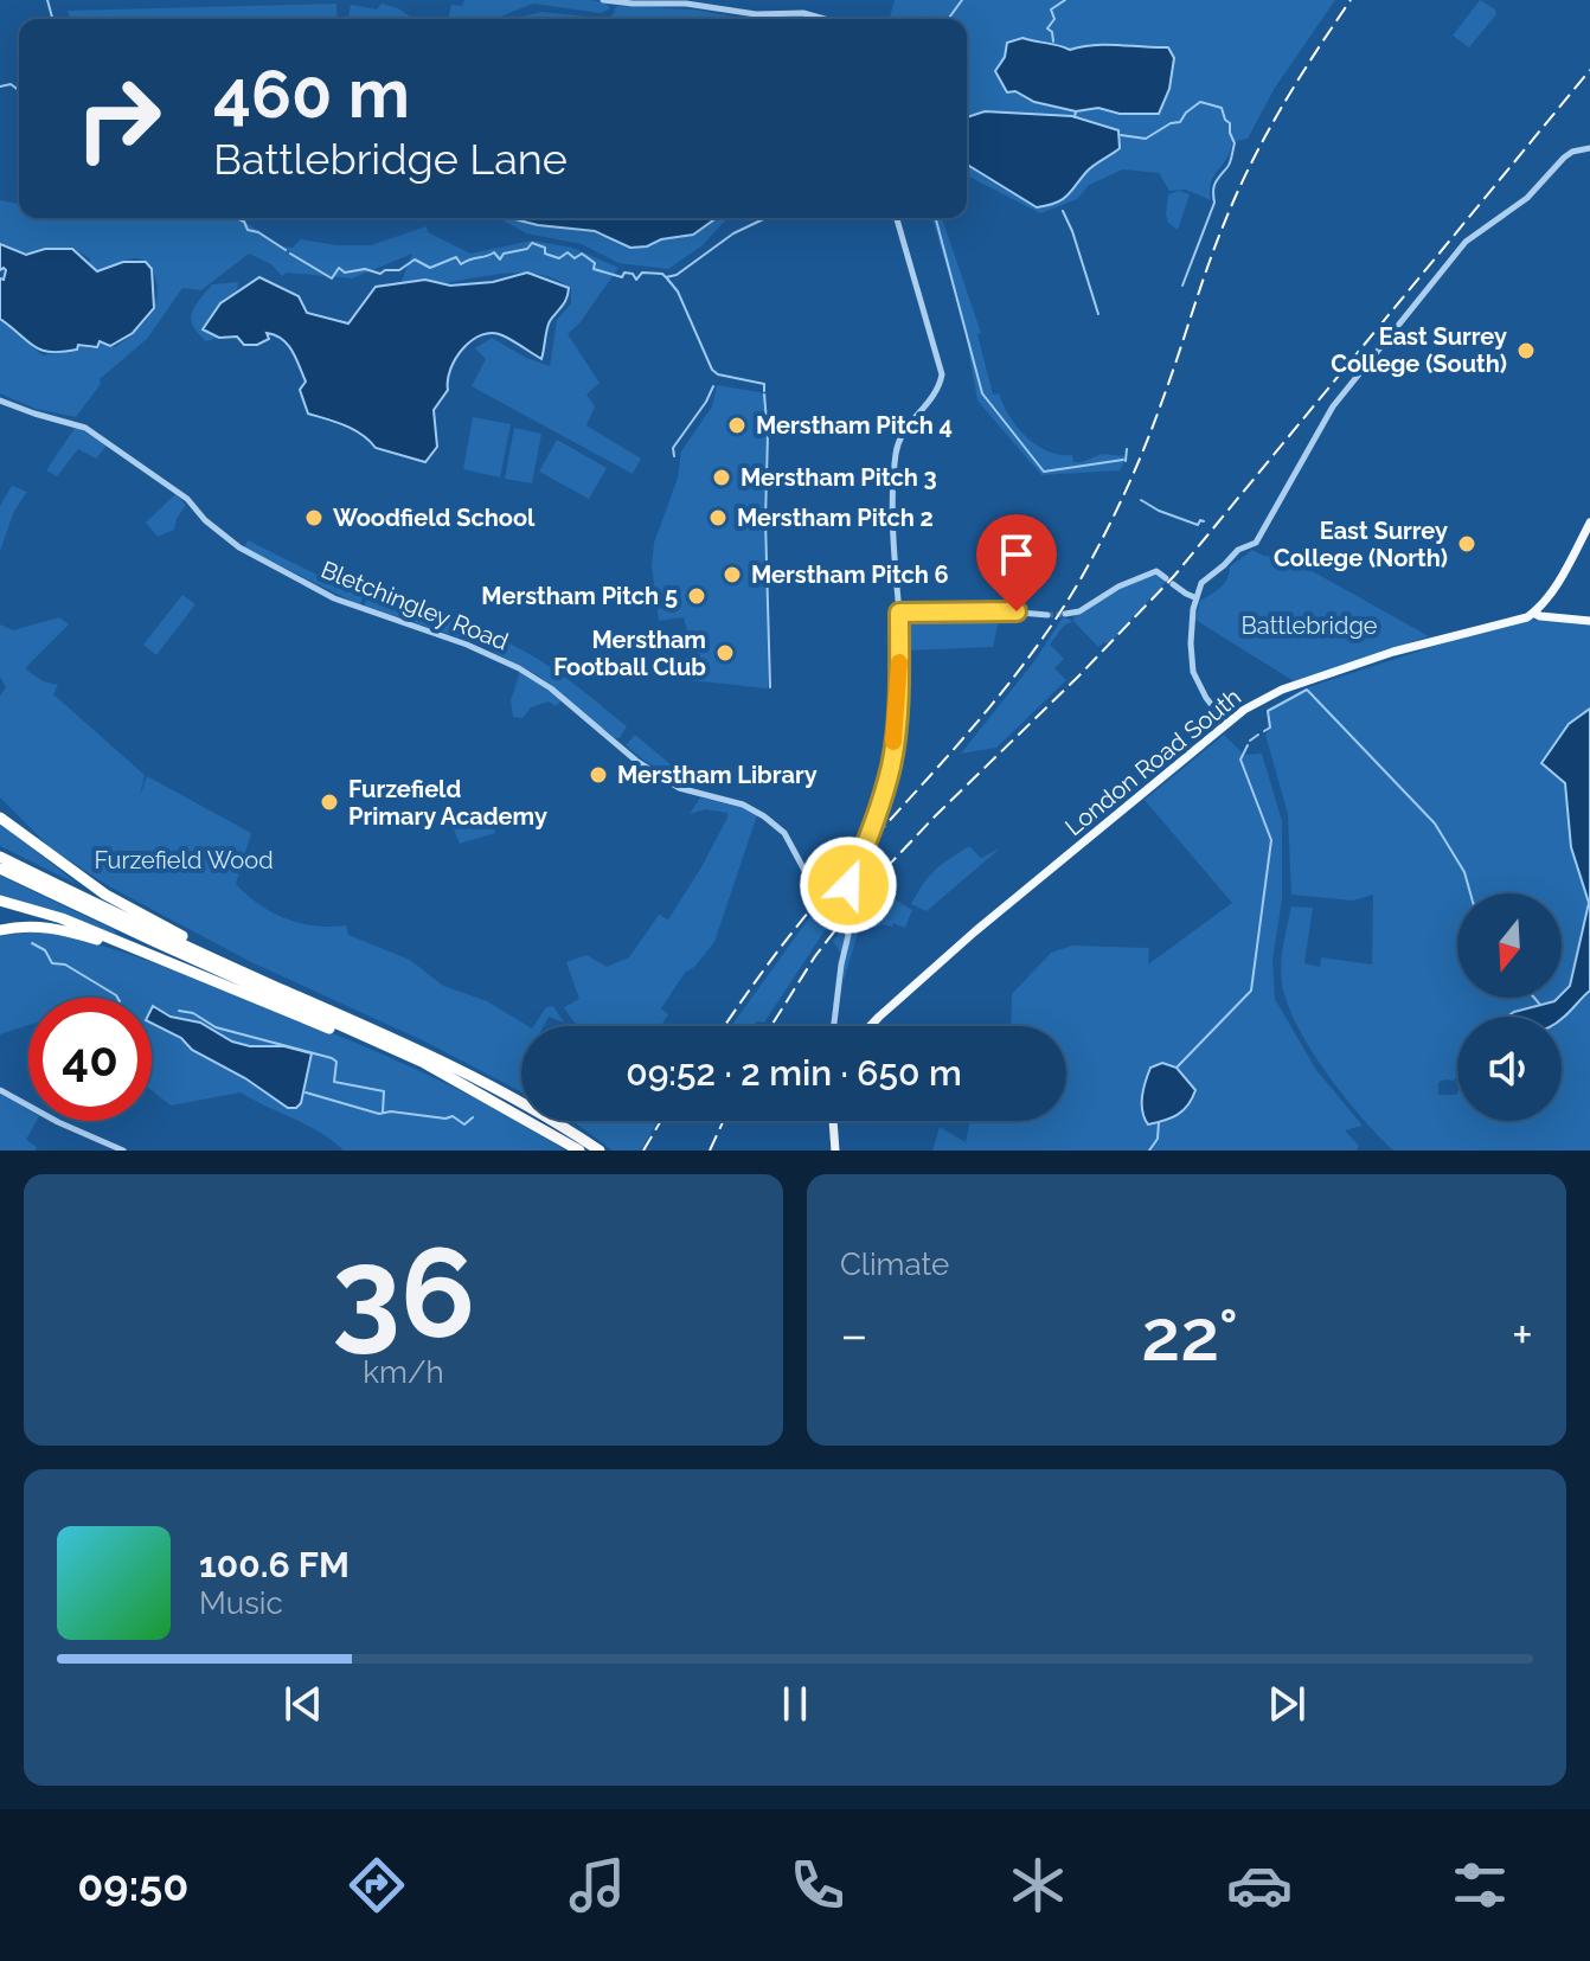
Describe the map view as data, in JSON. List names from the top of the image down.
{
  "streets": {
    "main road": ["London Road South"],
    "street": ["Bletchingley Road"]
  },
  "parks": ["Battlebridge", "Furzefield Wood"],
  "places": [
    "East Surrey College (South)",
    "Merstham Pitch 4",
    "Merstham Pitch 3",
    "Woodfield School",
    "Merstham Pitch 2",
    "East Surrey College (North)",
    "Merstham Pitch 6",
    "Merstham Pitch 5",
    "Merstham Football Club",
    "Merstham Library",
    "Furzefield Primary Academy"
  ],
  "north": "bottom",
  "page": {
    "turn": ["460 m", "Battlebridge Lane"],
    "limit": "40",
    "trip": "09:52 · 2 min · 650 m",
    "tile": [
      ["36", "km/h"],
      "Climate"
    ],
    "heat": ["−", "22°", "+"],
    "song": ["100.6 FM", "Music"],
    "tabs": "09:50"
  }
}
